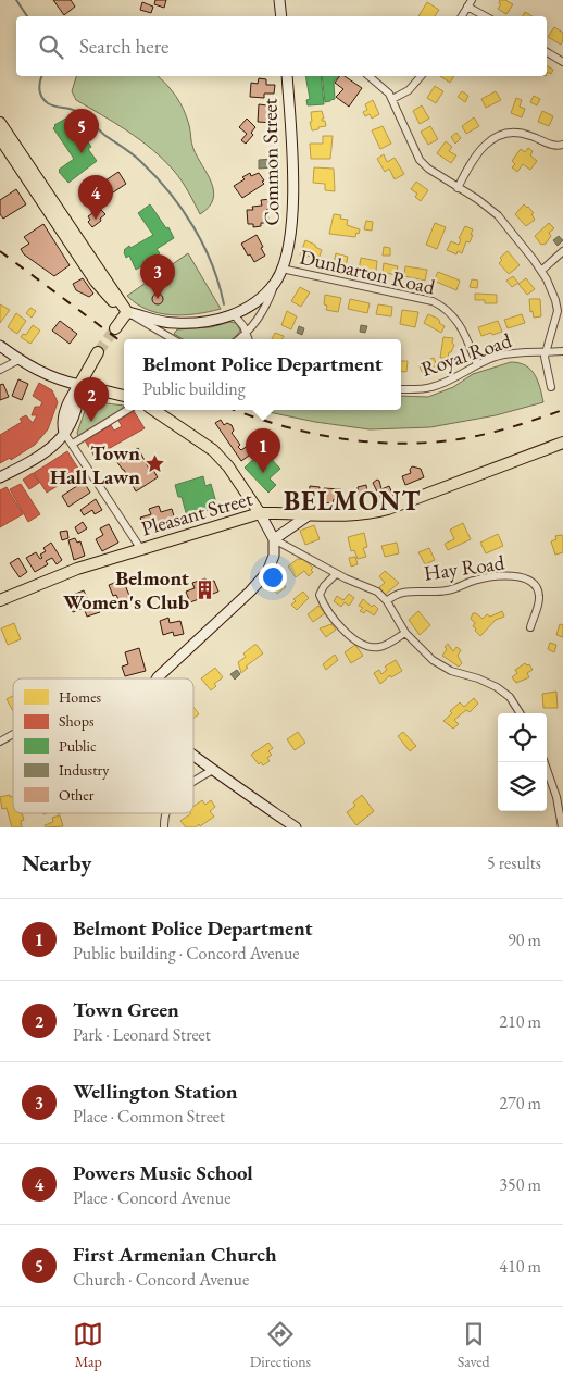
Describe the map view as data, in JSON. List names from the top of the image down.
{
  "streets": {
    "main road": ["Common Street", "Pleasant Street"],
    "street": ["Dunbarton Road", "Royal Road", "Hay Road"]
  },
  "crossings": [
    ["Common Street", "Dunbarton Road"],
    ["Dunbarton Road", "Royal Road"]
  ],
  "districts": ["BELMONT"],
  "places": {
    "place": ["Town Hall Lawn"],
    "building": ["Belmont Women's Club"]
  },
  "legend": [
    "Homes",
    "Shops",
    "Public",
    "Industry",
    "Other"
  ],
  "page": {
    "search": "Search here",
    "pins": [
      "5",
      "4",
      "3",
      "2",
      "1"
    ],
    "popup": ["Belmont Police Department", "Public building"],
    "heading": ["Nearby", "5 results"],
    "list": [
      {
        "mark": "1",
        "name": "Belmont Police Department",
        "note": "Public building · Concord Avenue",
        "value": "90 m"
      },
      {
        "mark": "2",
        "name": "Town Green",
        "note": "Park · Leonard Street",
        "value": "210 m"
      },
      {
        "mark": "3",
        "name": "Wellington Station",
        "note": "Place · Common Street",
        "value": "270 m"
      },
      {
        "mark": "4",
        "name": "Powers Music School",
        "note": "Place · Concord Avenue",
        "value": "350 m"
      },
      {
        "mark": "5",
        "name": "First Armenian Church",
        "note": "Church · Concord Avenue",
        "value": "410 m"
      }
    ],
    "nav": ["Map", "Directions", "Saved"]
  }
}
